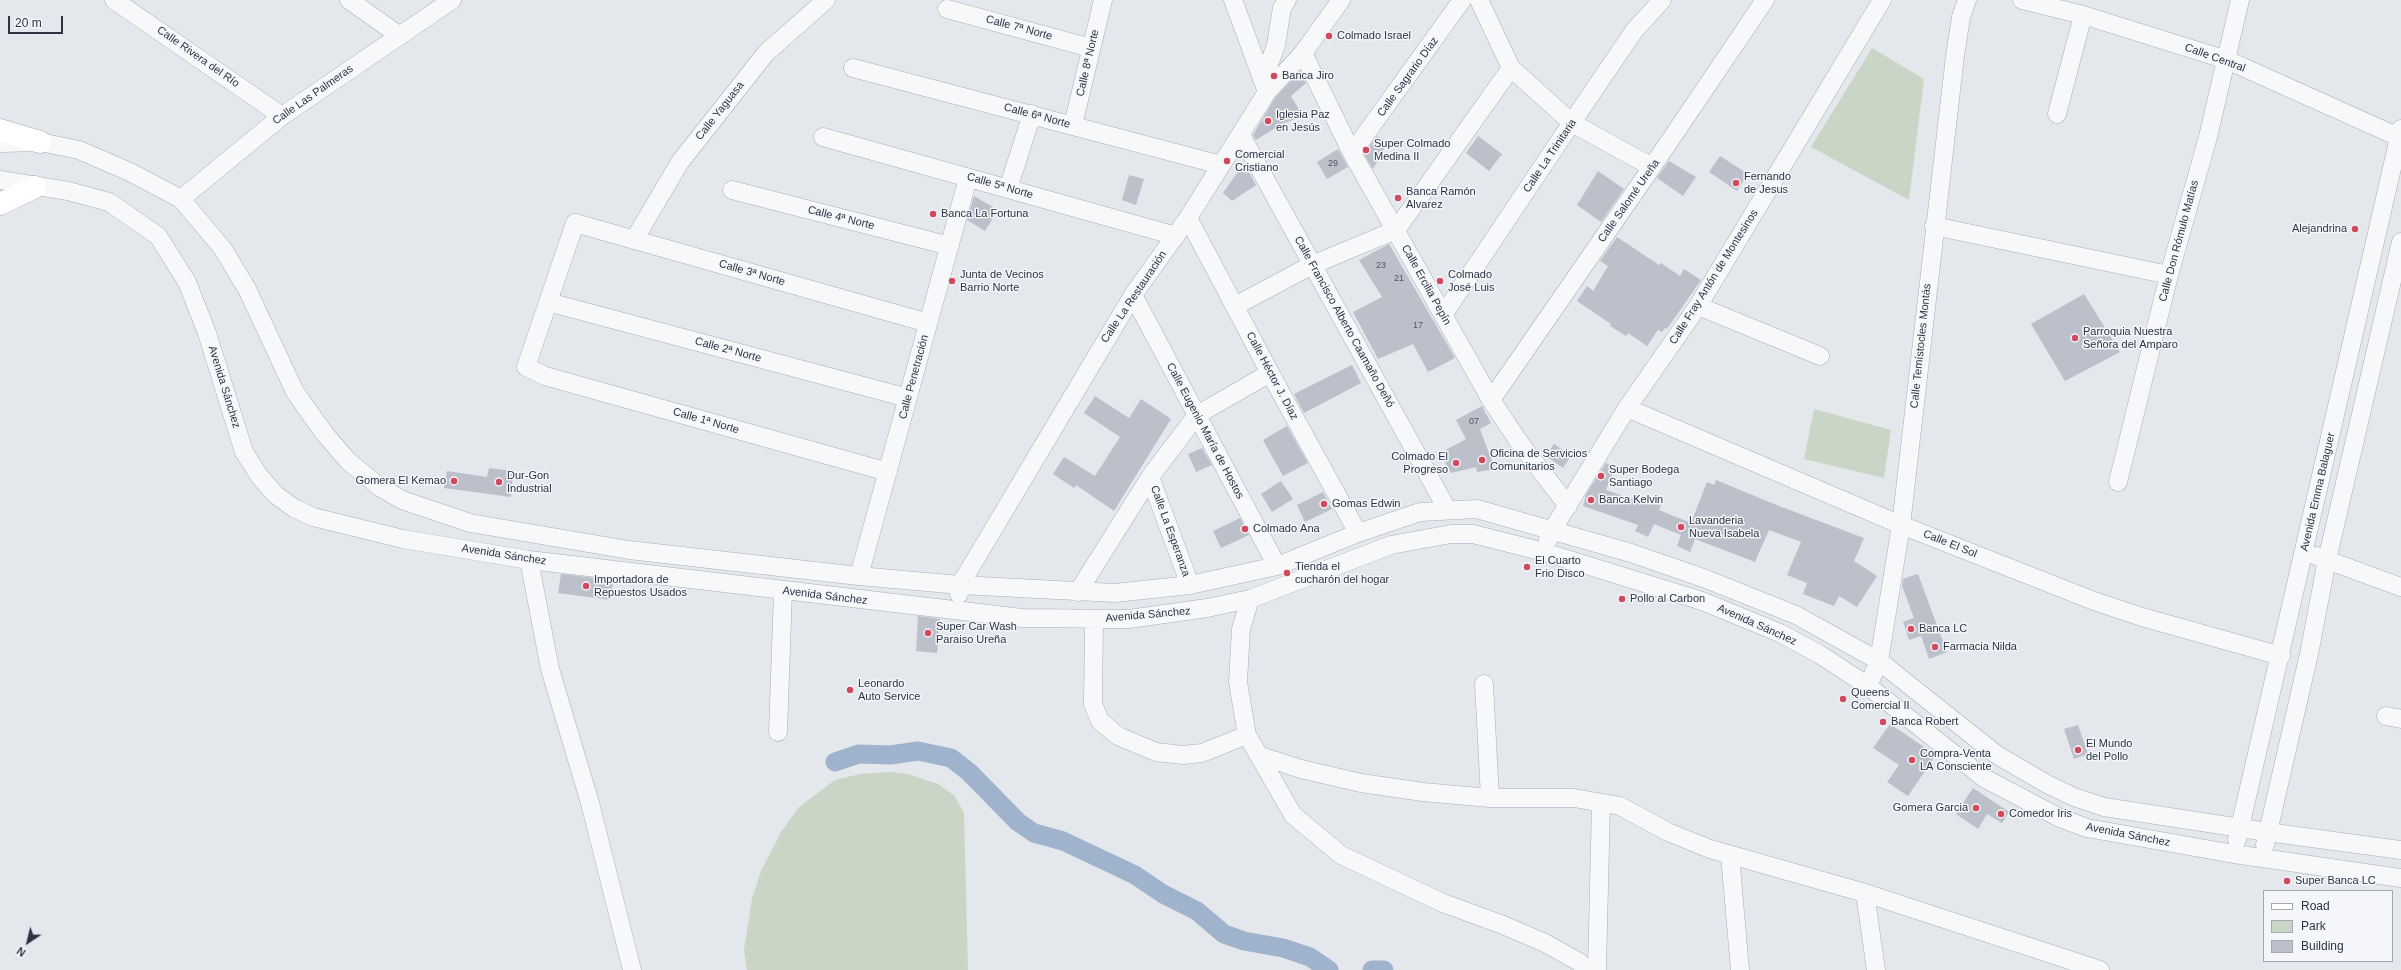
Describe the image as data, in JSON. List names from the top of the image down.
{
  "streets": {
    "street": [
      "Calle 7ª Norte",
      "Calle Rivera del Río",
      "Calle Central",
      "Calle 8ª Norte",
      "Calle Sagrario Díaz",
      "Calle Las Palmeras",
      "Calle Yaguasa",
      "Calle 6ª Norte",
      "Calle La Trinitaria",
      "Calle 5ª Norte",
      "Calle Salomé Ureña",
      "Calle 4ª Norte",
      "Calle Don Rómulo Matías",
      "Calle 3ª Norte",
      "Calle Fray Antón de Montesinos",
      "Calle Ercilia Pepín",
      "Calle La Restauración",
      "Calle Francisco Alberto Caamaño Deñó",
      "Calle Temístocles Montás",
      "Calle 2ª Norte",
      "Calle Héctor J. Díaz",
      "Calle Penetración",
      "Avenida Sánchez",
      "Calle 1ª Norte",
      "Calle Eugenio María de Hostos",
      "Avenida Emma Balaguer",
      "Calle La Esperanza",
      "Calle El Sol"
    ]
  },
  "crossings": [
    ["Calle 7ª Norte", "Calle 8ª Norte"],
    ["Calle Rivera del Río", "Calle Las Palmeras"],
    ["Calle Central", "Calle Don Rómulo Matías"],
    ["Calle Central", "Avenida Emma Balaguer"],
    ["Calle 8ª Norte", "Calle 6ª Norte"],
    ["Calle Sagrario Díaz", "Calle Ercilia Pepín"],
    ["Calle Las Palmeras", "Avenida Sánchez"],
    ["Calle Yaguasa", "Calle 3ª Norte"],
    ["Calle 6ª Norte", "Calle La Restauración"],
    ["Calle La Trinitaria", "Calle Ercilia Pepín"],
    ["Calle 5ª Norte", "Calle La Restauración"],
    ["Calle 5ª Norte", "Calle Penetración"],
    ["Calle Salomé Ureña", "Calle Ercilia Pepín"],
    ["Calle 4ª Norte", "Calle Penetración"],
    ["Calle 3ª Norte", "Calle 2ª Norte"],
    ["Calle 3ª Norte", "Calle Penetración"],
    ["Calle 3ª Norte", "Calle 1ª Norte"],
    ["Calle Fray Antón de Montesinos", "Calle Ercilia Pepín"],
    ["Calle Fray Antón de Montesinos", "Avenida Sánchez"],
    ["Calle Fray Antón de Montesinos", "Calle El Sol"],
    ["Calle Ercilia Pepín", "Calle La Restauración"],
    ["Calle La Restauración", "Calle Francisco Alberto Caamaño Deñó"],
    ["Calle La Restauración", "Calle Héctor J. Díaz"],
    ["Calle La Restauración", "Avenida Sánchez"],
    ["Calle La Restauración", "Calle Eugenio María de Hostos"],
    ["Calle Francisco Alberto Caamaño Deñó", "Avenida Sánchez"],
    ["Calle Temístocles Montás", "Avenida Sánchez"],
    ["Calle Temístocles Montás", "Calle El Sol"],
    ["Calle 2ª Norte", "Calle Penetración"],
    ["Calle 2ª Norte", "Calle 1ª Norte"],
    ["Calle Héctor J. Díaz", "Avenida Sánchez"],
    ["Calle Penetración", "Avenida Sánchez"],
    ["Calle Penetración", "Calle 1ª Norte"],
    ["Avenida Sánchez", "Calle Eugenio María de Hostos"],
    ["Avenida Sánchez", "Avenida Emma Balaguer"],
    ["Avenida Sánchez", "Calle La Esperanza"],
    ["Avenida Emma Balaguer", "Calle El Sol"]
  ],
  "places": [
    "Colmado Israel",
    "Banca Jiro",
    "Iglesia Paz en Jesús",
    "Super Colmado Medina II",
    "Comercial Cristiano",
    "Fernando de Jesus",
    "Banca Ramón Alvarez",
    "Banca La Fortuna",
    "Alejandrina",
    "Junta de Vecinos Barrio Norte",
    "Colmado José Luis",
    "Parroquia Nuestra Señora del Amparo",
    "Oficina de Servicios Comunitarios",
    "Colmado El Progreso",
    "Super Bodega Santiago",
    "Gomera El Kemao",
    "Dur-Gon Industrial",
    "Banca Kelvin",
    "Gomas Edwin",
    "Lavanderia Nueva Isabela",
    "Colmado Ana",
    "El Cuarto Frio Disco",
    "Tienda el cucharón del hogar",
    "Importadora de Repuestos Usados",
    "Pollo al Carbon",
    "Banca LC",
    "Super Car Wash Paraiso Ureña",
    "Farmacia Nilda",
    "Leonardo Auto Service",
    "Queens Comercial II",
    "Banca Robert",
    "El Mundo del Pollo",
    "Compra-Venta LA Consciente",
    "Gomera Garcia",
    "Comedor Iris",
    "Super Banca LC"
  ],
  "house_numbers": [
    "29",
    "23",
    "21",
    "17",
    "07"
  ],
  "legend": ["Road", "Park", "Building"],
  "scale_bar": "20 m",
  "north": "bottom left"
}
